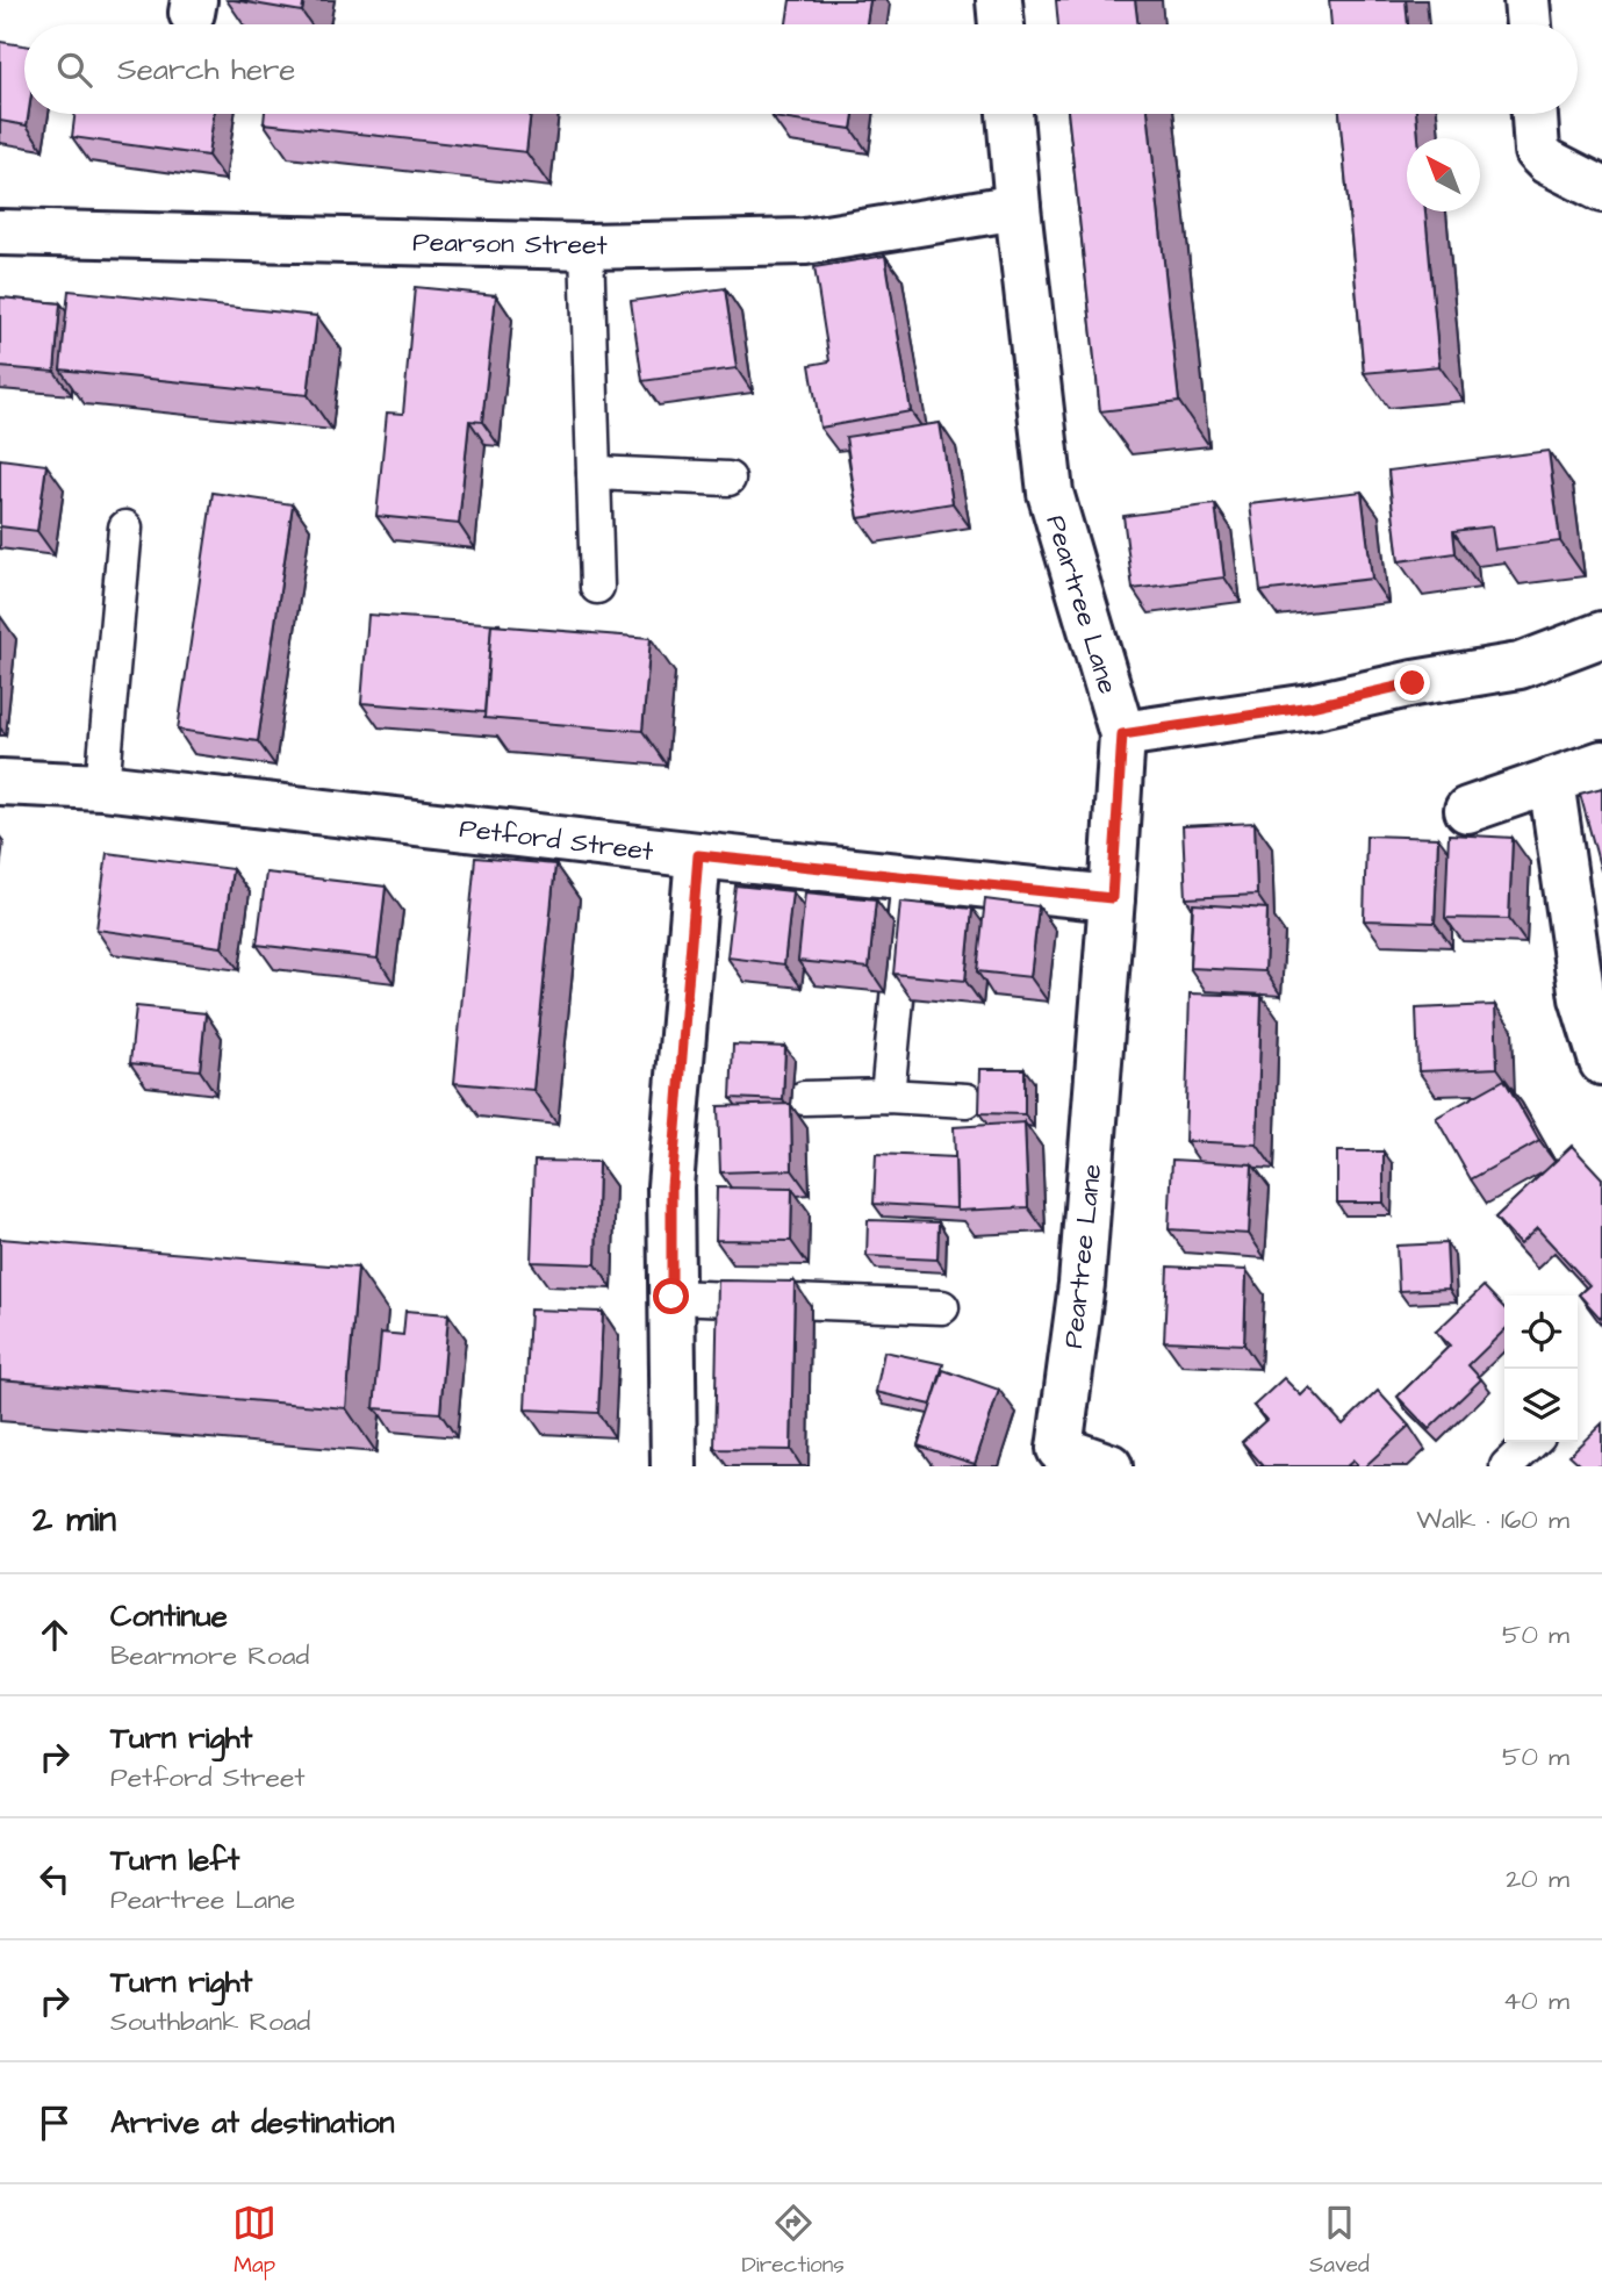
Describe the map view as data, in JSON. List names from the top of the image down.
{
  "streets": {
    "street": ["Pearson Street", "Peartree Lane", "Petford Street"]
  },
  "crossings": [
    ["Pearson Street", "Peartree Lane"],
    ["Peartree Lane", "Petford Street"]
  ],
  "north": "top left",
  "page": {
    "search": "Search here",
    "heading": ["2 min", "Walk · 160 m"],
    "list": [
      ["Continue", "Bearmore Road", "50 m"],
      ["Turn right", "Petford Street", "50 m"],
      ["Turn left", "Peartree Lane", "20 m"],
      ["Turn right", "Southbank Road", "40 m"],
      "Arrive at destination"
    ],
    "nav": ["Map", "Directions", "Saved"]
  }
}
